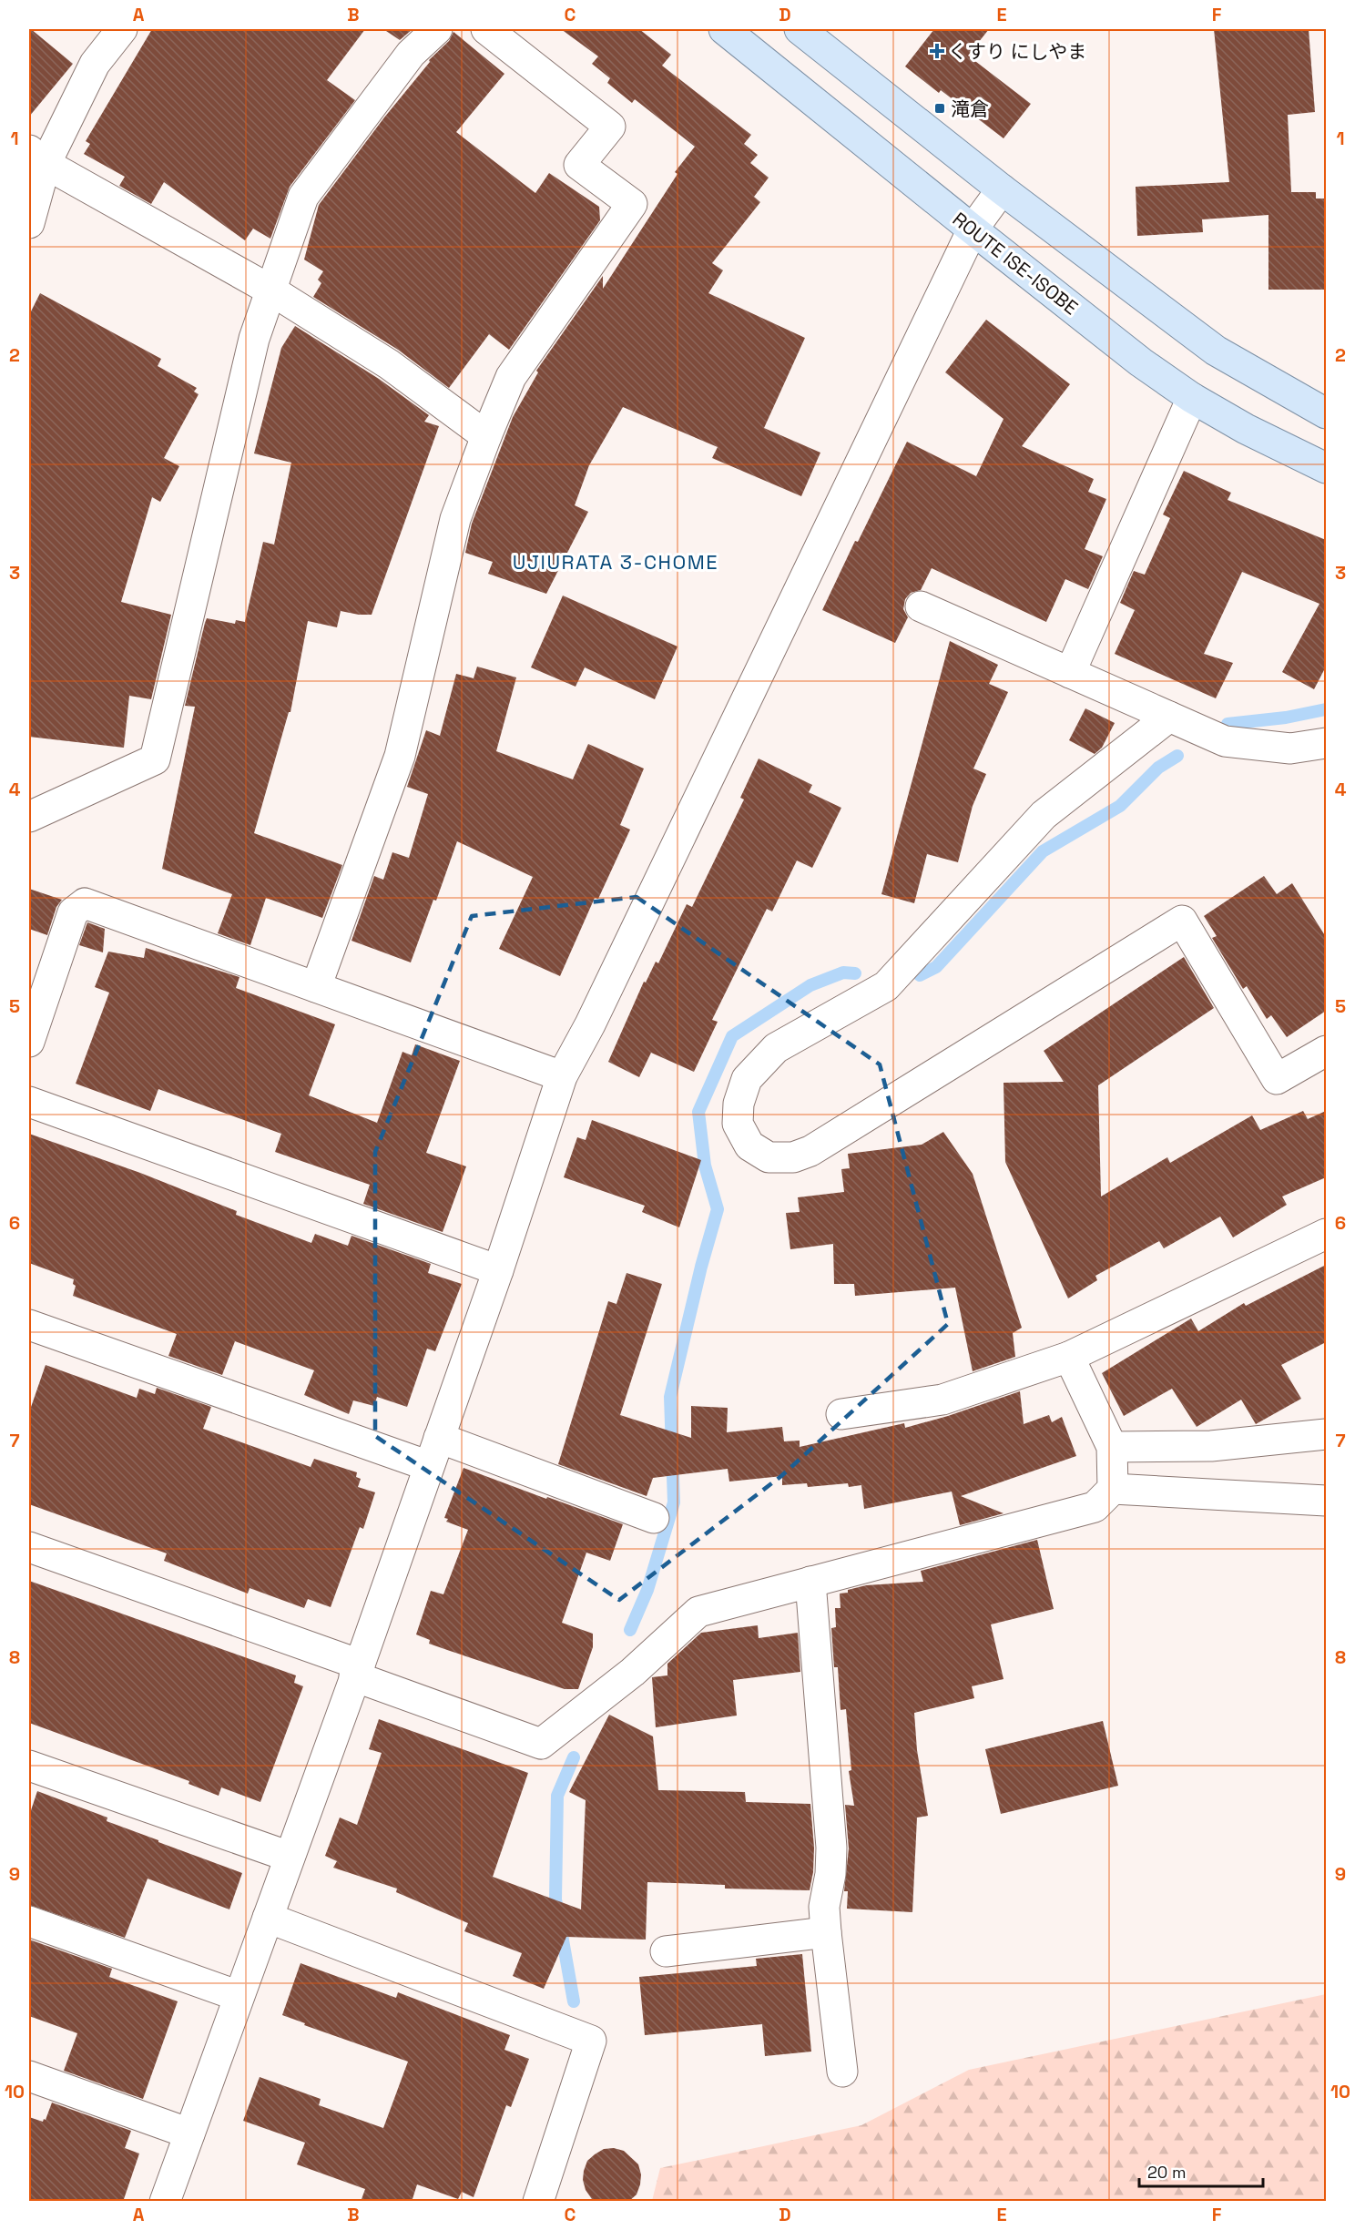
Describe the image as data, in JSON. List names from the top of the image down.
{
  "streets": {
    "main road": ["ROUTE ISE-ISOBE"]
  },
  "districts": ["UJIURATA 3-CHOME"],
  "places": {
    "health": ["くすり にしやま"],
    "transit": ["滝倉"]
  },
  "scale_bar": "20 m",
  "grid": {
    "columns": [
      "A",
      "B",
      "C",
      "D",
      "E",
      "F"
    ],
    "rows": [
      "1",
      "2",
      "3",
      "4",
      "5",
      "6",
      "7",
      "8",
      "9",
      "10"
    ]
  }
}
